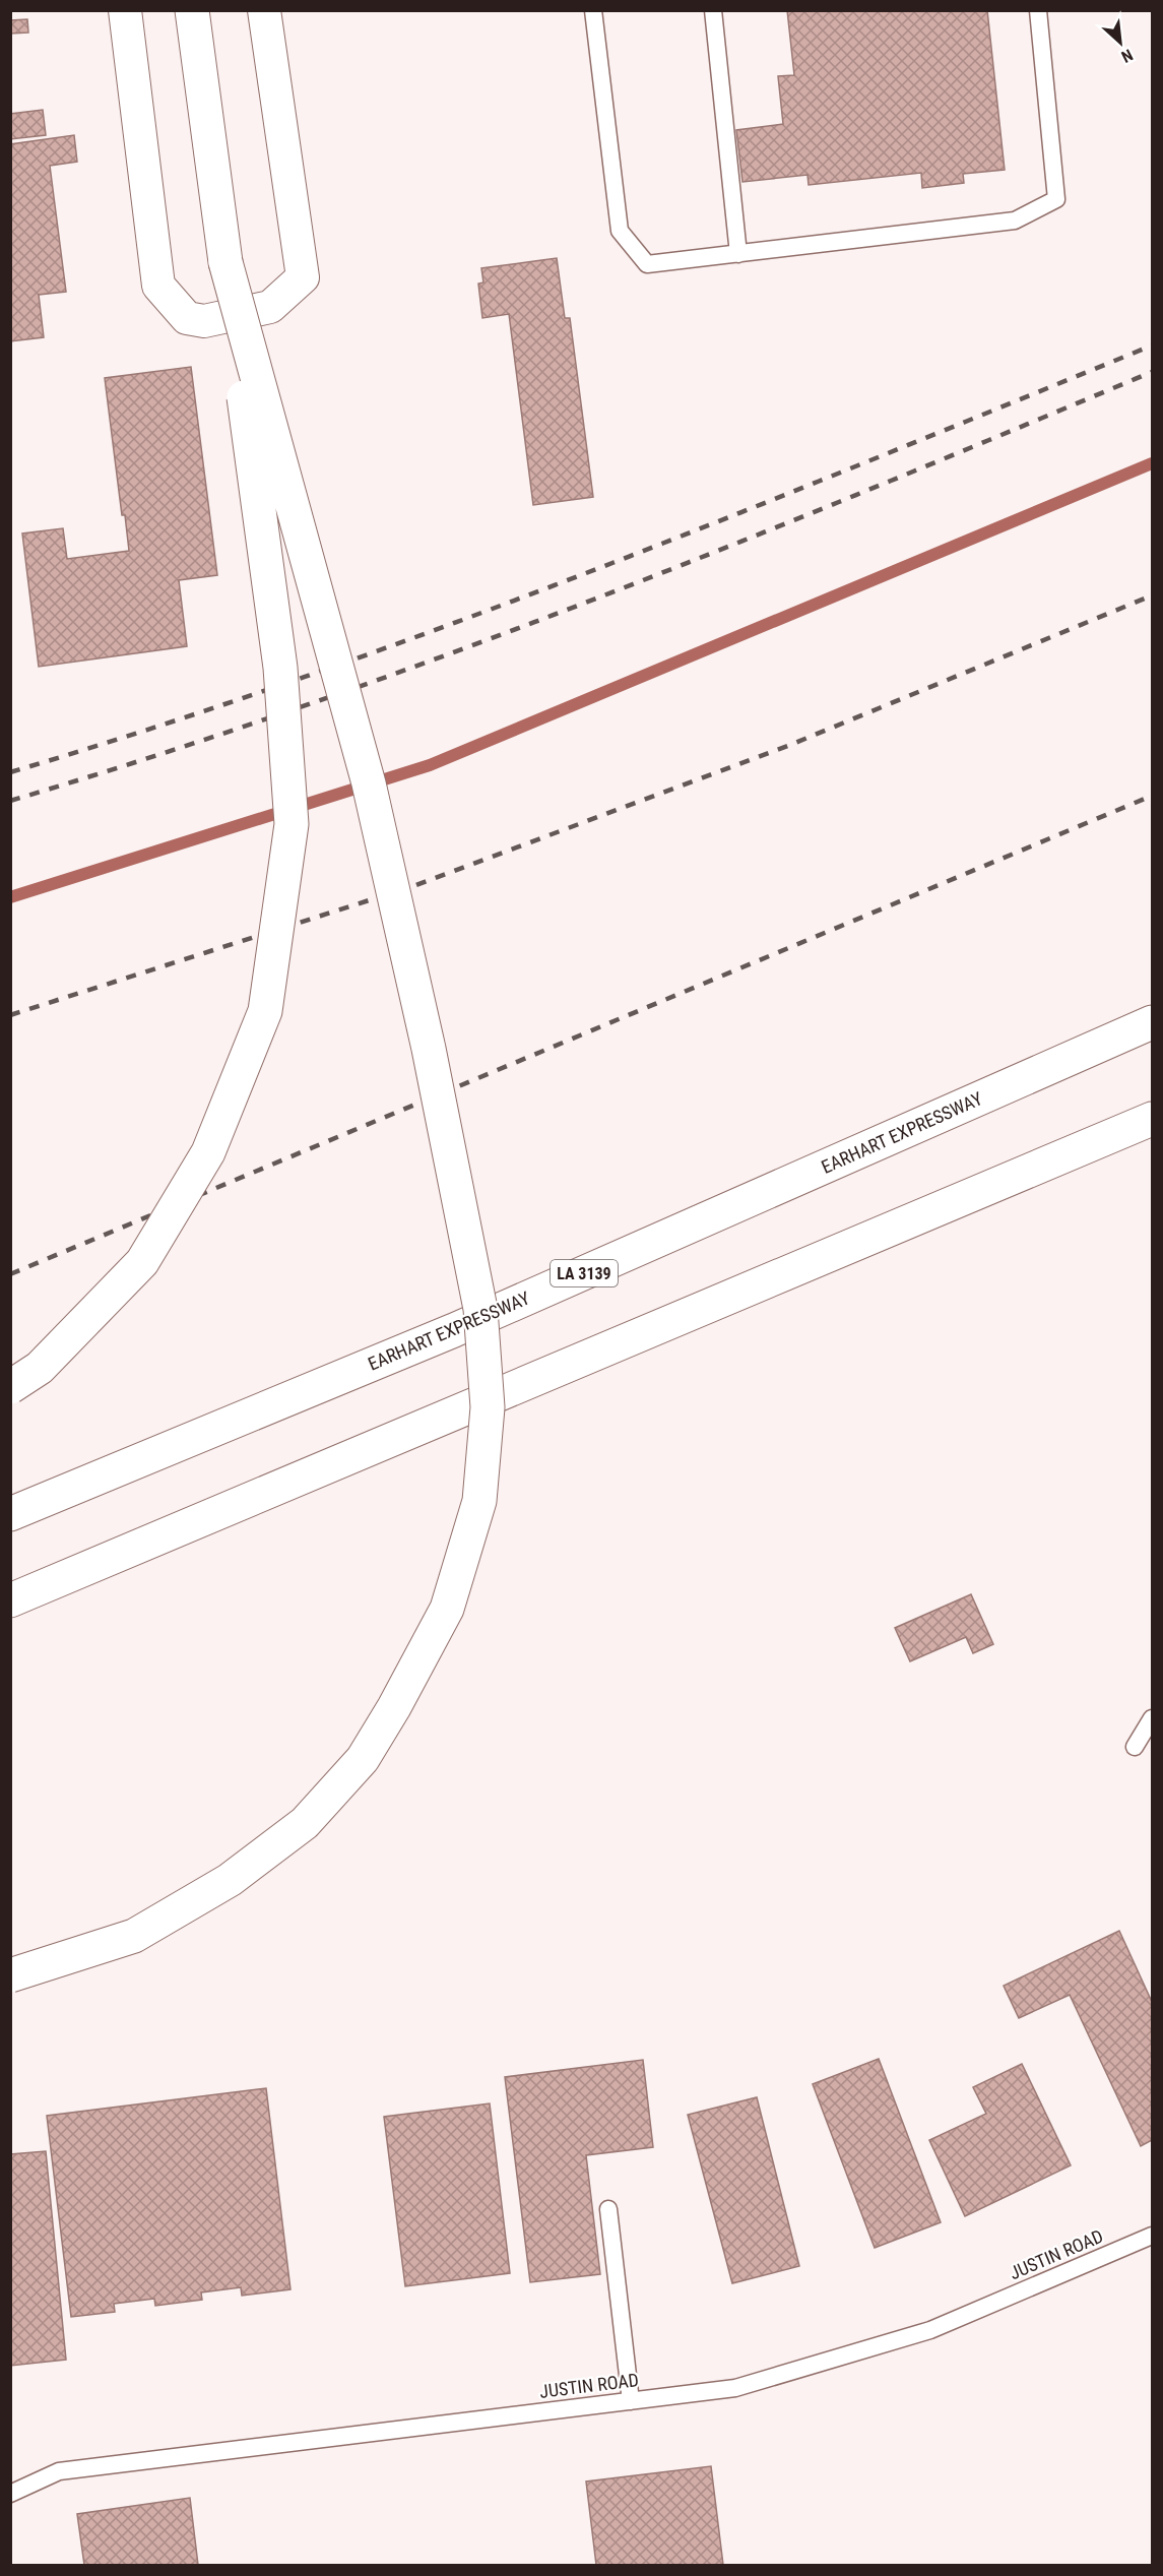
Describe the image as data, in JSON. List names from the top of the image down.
{
  "streets": {
    "main road": ["EARHART EXPRESSWAY", "LA 3139"],
    "lane": ["JUSTIN ROAD"]
  },
  "north": "bottom right"
}
